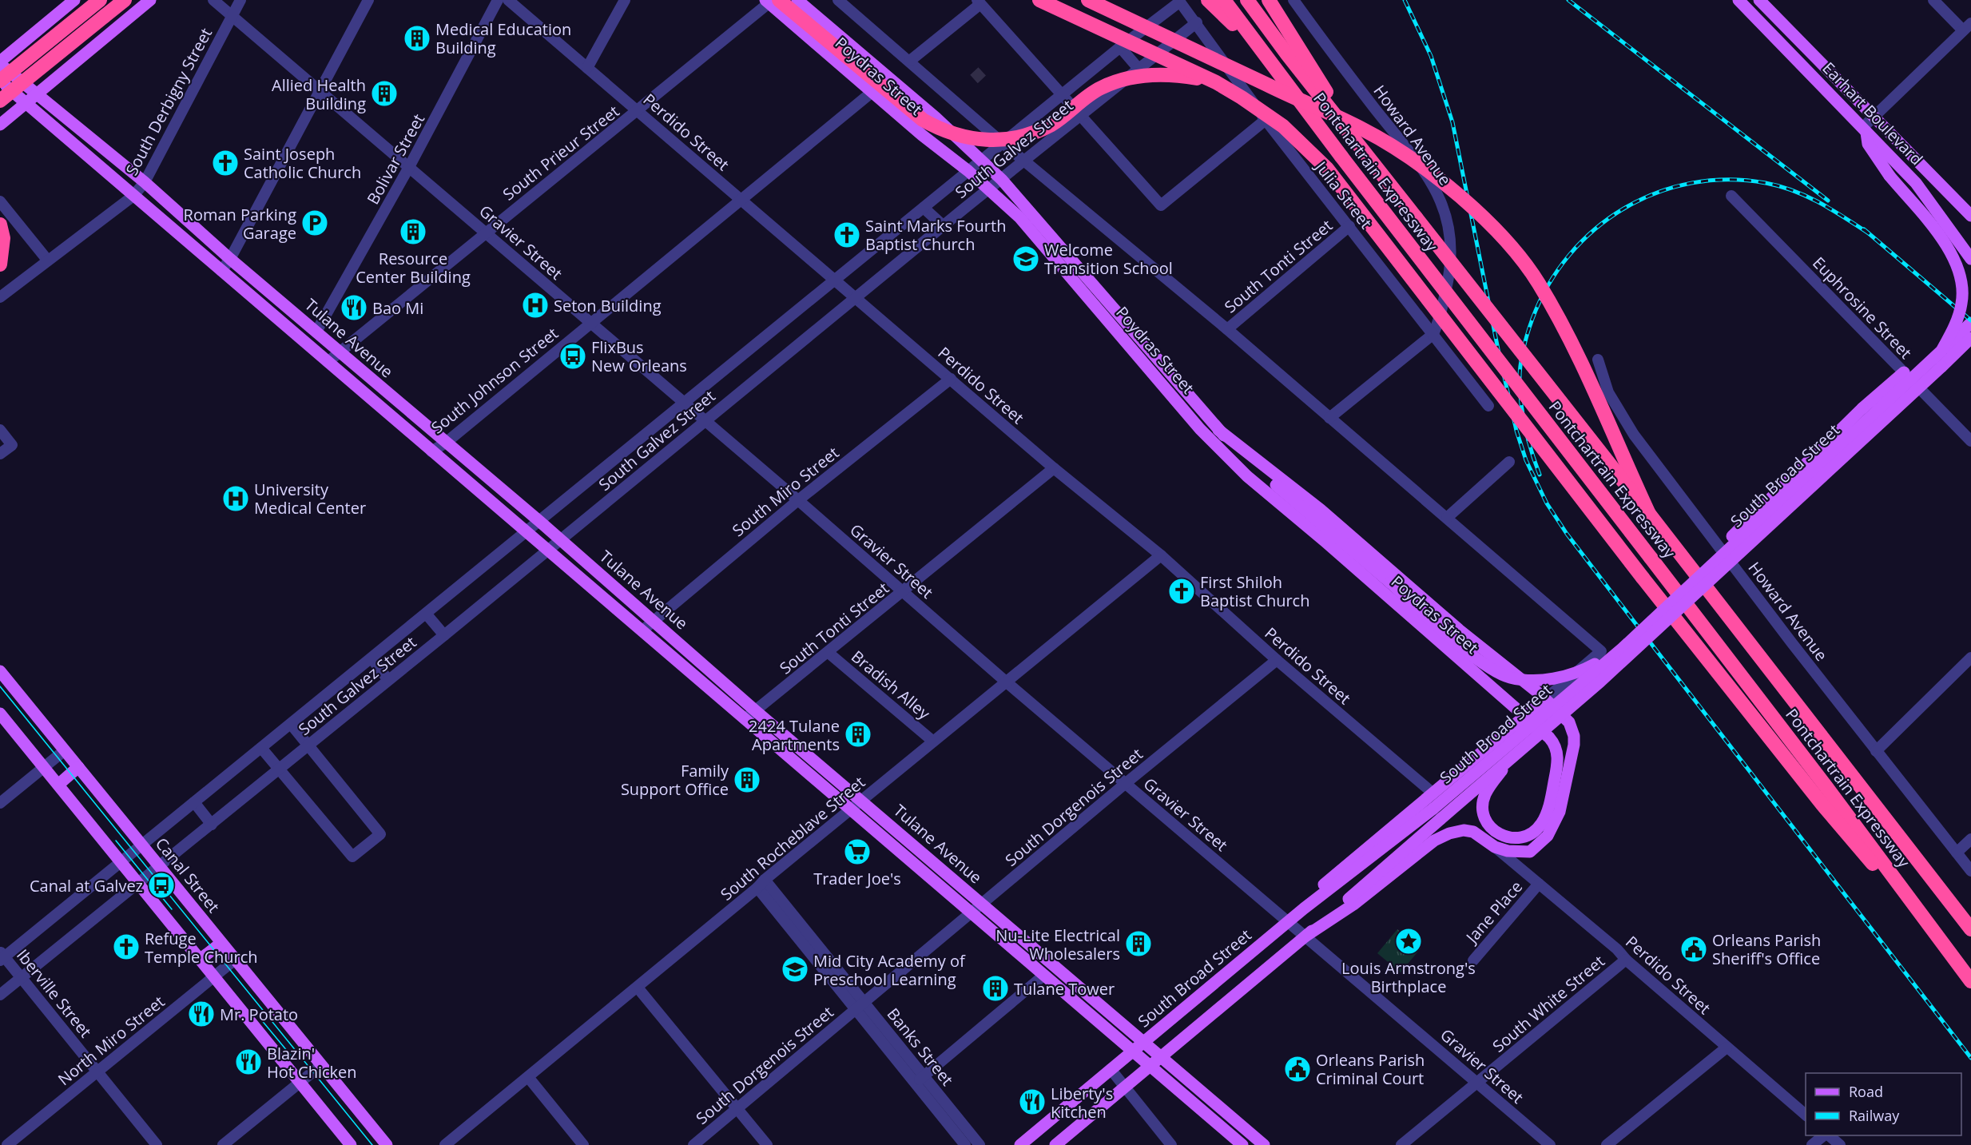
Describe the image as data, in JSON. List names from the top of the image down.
{
  "streets": {
    "highway": ["Pontchartrain Expressway"],
    "main road": [
      "Poydras Street",
      "Earhart Boulevard",
      "Tulane Avenue",
      "South Broad Street",
      "Canal Street"
    ],
    "street": [
      "South Derbigny Street",
      "Perdido Street",
      "Howard Avenue",
      "South Galvez Street",
      "South Prieur Street",
      "Bolivar Street",
      "Julia Street",
      "Gravier Street",
      "South Tonti Street",
      "Euphrosine Street",
      "South Johnson Street",
      "South Miro Street",
      "Bradish Alley",
      "South Dorgenois Street",
      "South Rocheblave Street",
      "Jane Place",
      "Iberville Street",
      "South White Street",
      "North Miro Street",
      "Banks Street"
    ]
  },
  "crossings": [
    ["Poydras Street", "South Galvez Street"],
    ["Poydras Street", "South Prieur Street"],
    ["Poydras Street", "South Tonti Street"],
    ["Poydras Street", "South Johnson Street"],
    ["Poydras Street", "South Broad Street"],
    ["South Derbigny Street", "Gravier Street"],
    ["South Derbigny Street", "Tulane Avenue"],
    ["Perdido Street", "South Galvez Street"],
    ["Perdido Street", "South Prieur Street"],
    ["Perdido Street", "South Tonti Street"],
    ["Perdido Street", "South Johnson Street"],
    ["Perdido Street", "South Miro Street"],
    ["Perdido Street", "South Dorgenois Street"],
    ["Perdido Street", "South Rocheblave Street"],
    ["Perdido Street", "Jane Place"],
    ["Perdido Street", "South White Street"],
    ["Howard Avenue", "Julia Street"],
    ["South Galvez Street", "Julia Street"],
    ["South Galvez Street", "Gravier Street"],
    ["South Galvez Street", "Tulane Avenue"],
    ["South Galvez Street", "Canal Street"],
    ["South Galvez Street", "Iberville Street"],
    ["South Prieur Street", "Gravier Street"],
    ["South Prieur Street", "Tulane Avenue"],
    ["Bolivar Street", "Gravier Street"],
    ["Bolivar Street", "Tulane Avenue"],
    ["Julia Street", "South Tonti Street"],
    ["Gravier Street", "South Tonti Street"],
    ["Gravier Street", "South Johnson Street"],
    ["Gravier Street", "South Broad Street"],
    ["Gravier Street", "South Miro Street"],
    ["Gravier Street", "South Dorgenois Street"],
    ["Gravier Street", "South Rocheblave Street"],
    ["Gravier Street", "South White Street"],
    ["South Tonti Street", "Tulane Avenue"],
    ["South Tonti Street", "Bradish Alley"],
    ["Tulane Avenue", "South Johnson Street"],
    ["Tulane Avenue", "South Broad Street"],
    ["Tulane Avenue", "South Miro Street"],
    ["Tulane Avenue", "South Dorgenois Street"],
    ["Tulane Avenue", "South Rocheblave Street"],
    ["Bradish Alley", "South Rocheblave Street"],
    ["South Dorgenois Street", "Banks Street"],
    ["South Rocheblave Street", "Banks Street"],
    ["Canal Street", "North Miro Street"],
    ["Iberville Street", "North Miro Street"]
  ],
  "places": {
    "building": [
      "Medical Education Building",
      "Allied Health Building",
      "Resource Center Building",
      "2424 Tulane Apartments",
      "Family Support Office",
      "Nu-Lite Electrical Wholesalers",
      "Tulane Tower"
    ],
    "church": [
      "Saint Joseph Catholic Church",
      "Saint Marks Fourth Baptist Church",
      "First Shiloh Baptist Church",
      "Refuge Temple Church"
    ],
    "parking": ["Roman Parking Garage"],
    "school or university": ["Welcome Transition School", "Mid City Academy of Preschool Learning"],
    "hospital": ["Seton Building", "University Medical Center"],
    "restaurant": [
      "Bao Mi",
      "Mr. Potato",
      "Blazin' Hot Chicken",
      "Liberty's Kitchen"
    ],
    "bus stop": ["FlixBus New Orleans", "Canal at Galvez"],
    "supermarket": ["Trader Joe's"],
    "place": ["Louis Armstrong's Birthplace"],
    "public building": ["Orleans Parish Sheriff's Office", "Orleans Parish Criminal Court"]
  },
  "legend": ["Road", "Railway"]
}
